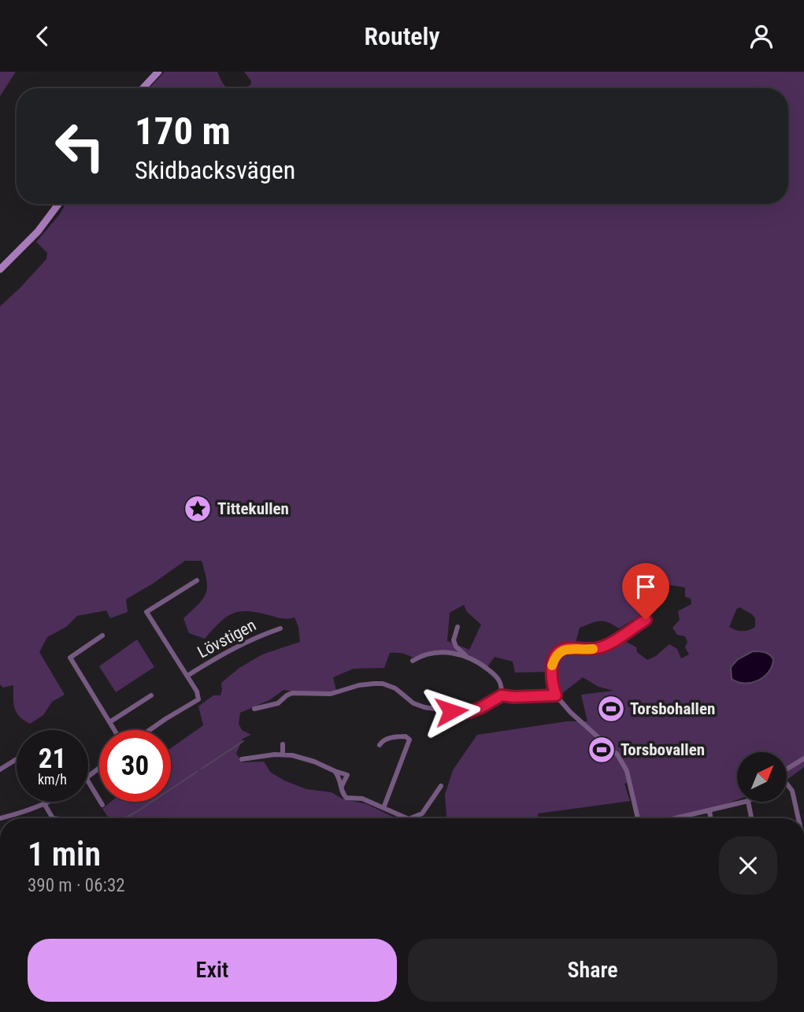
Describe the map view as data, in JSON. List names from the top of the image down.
{
  "streets": {
    "street": ["Lövstigen"]
  },
  "places": {
    "place": ["Tittekullen"],
    "sports": ["Torsbohallen", "Torsbovallen"]
  },
  "north": "top right",
  "page": {
    "header": "Routely",
    "turn": ["170 m", "Skidbacksvägen"],
    "speed": "21 km/h",
    "limit": "30",
    "heading": ["1 min", "390 m · 06:32"],
    "buttons": ["Exit", "Share"]
  }
}
